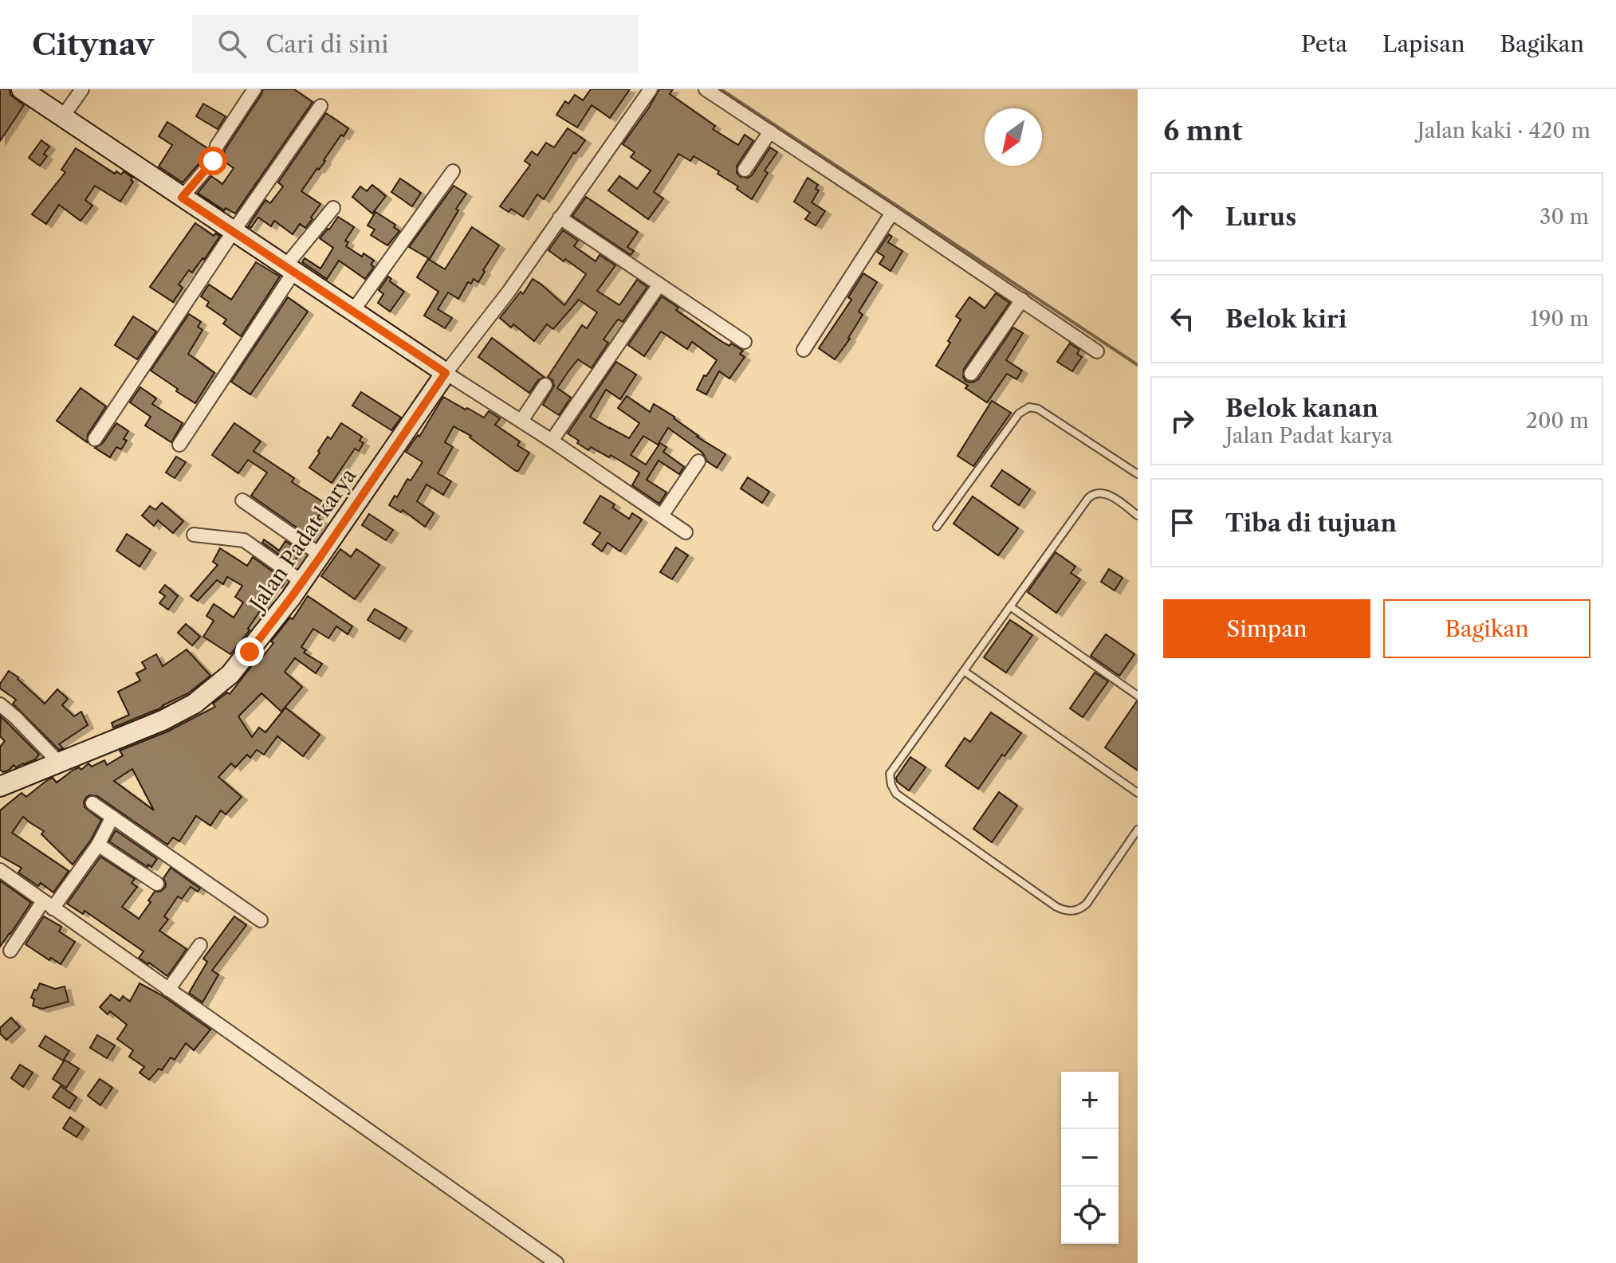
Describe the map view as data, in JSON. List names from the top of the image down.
{
  "streets": {
    "main road": ["Jalan Padat karya"]
  },
  "north": "bottom left",
  "page": {
    "header": "Citynav",
    "search": "Cari di sini",
    "nav": ["Peta", "Lapisan", "Bagikan"],
    "heading": ["6 mnt", "Jalan kaki · 420 m"],
    "list": [
      ["Lurus", "30 m"],
      ["Belok kiri", "190 m"],
      ["Belok kanan", "Jalan Padat karya", "200 m"],
      "Tiba di tujuan"
    ],
    "buttons": ["Simpan", "Bagikan"],
    "map_buttons": ["+", "−"]
  }
}
